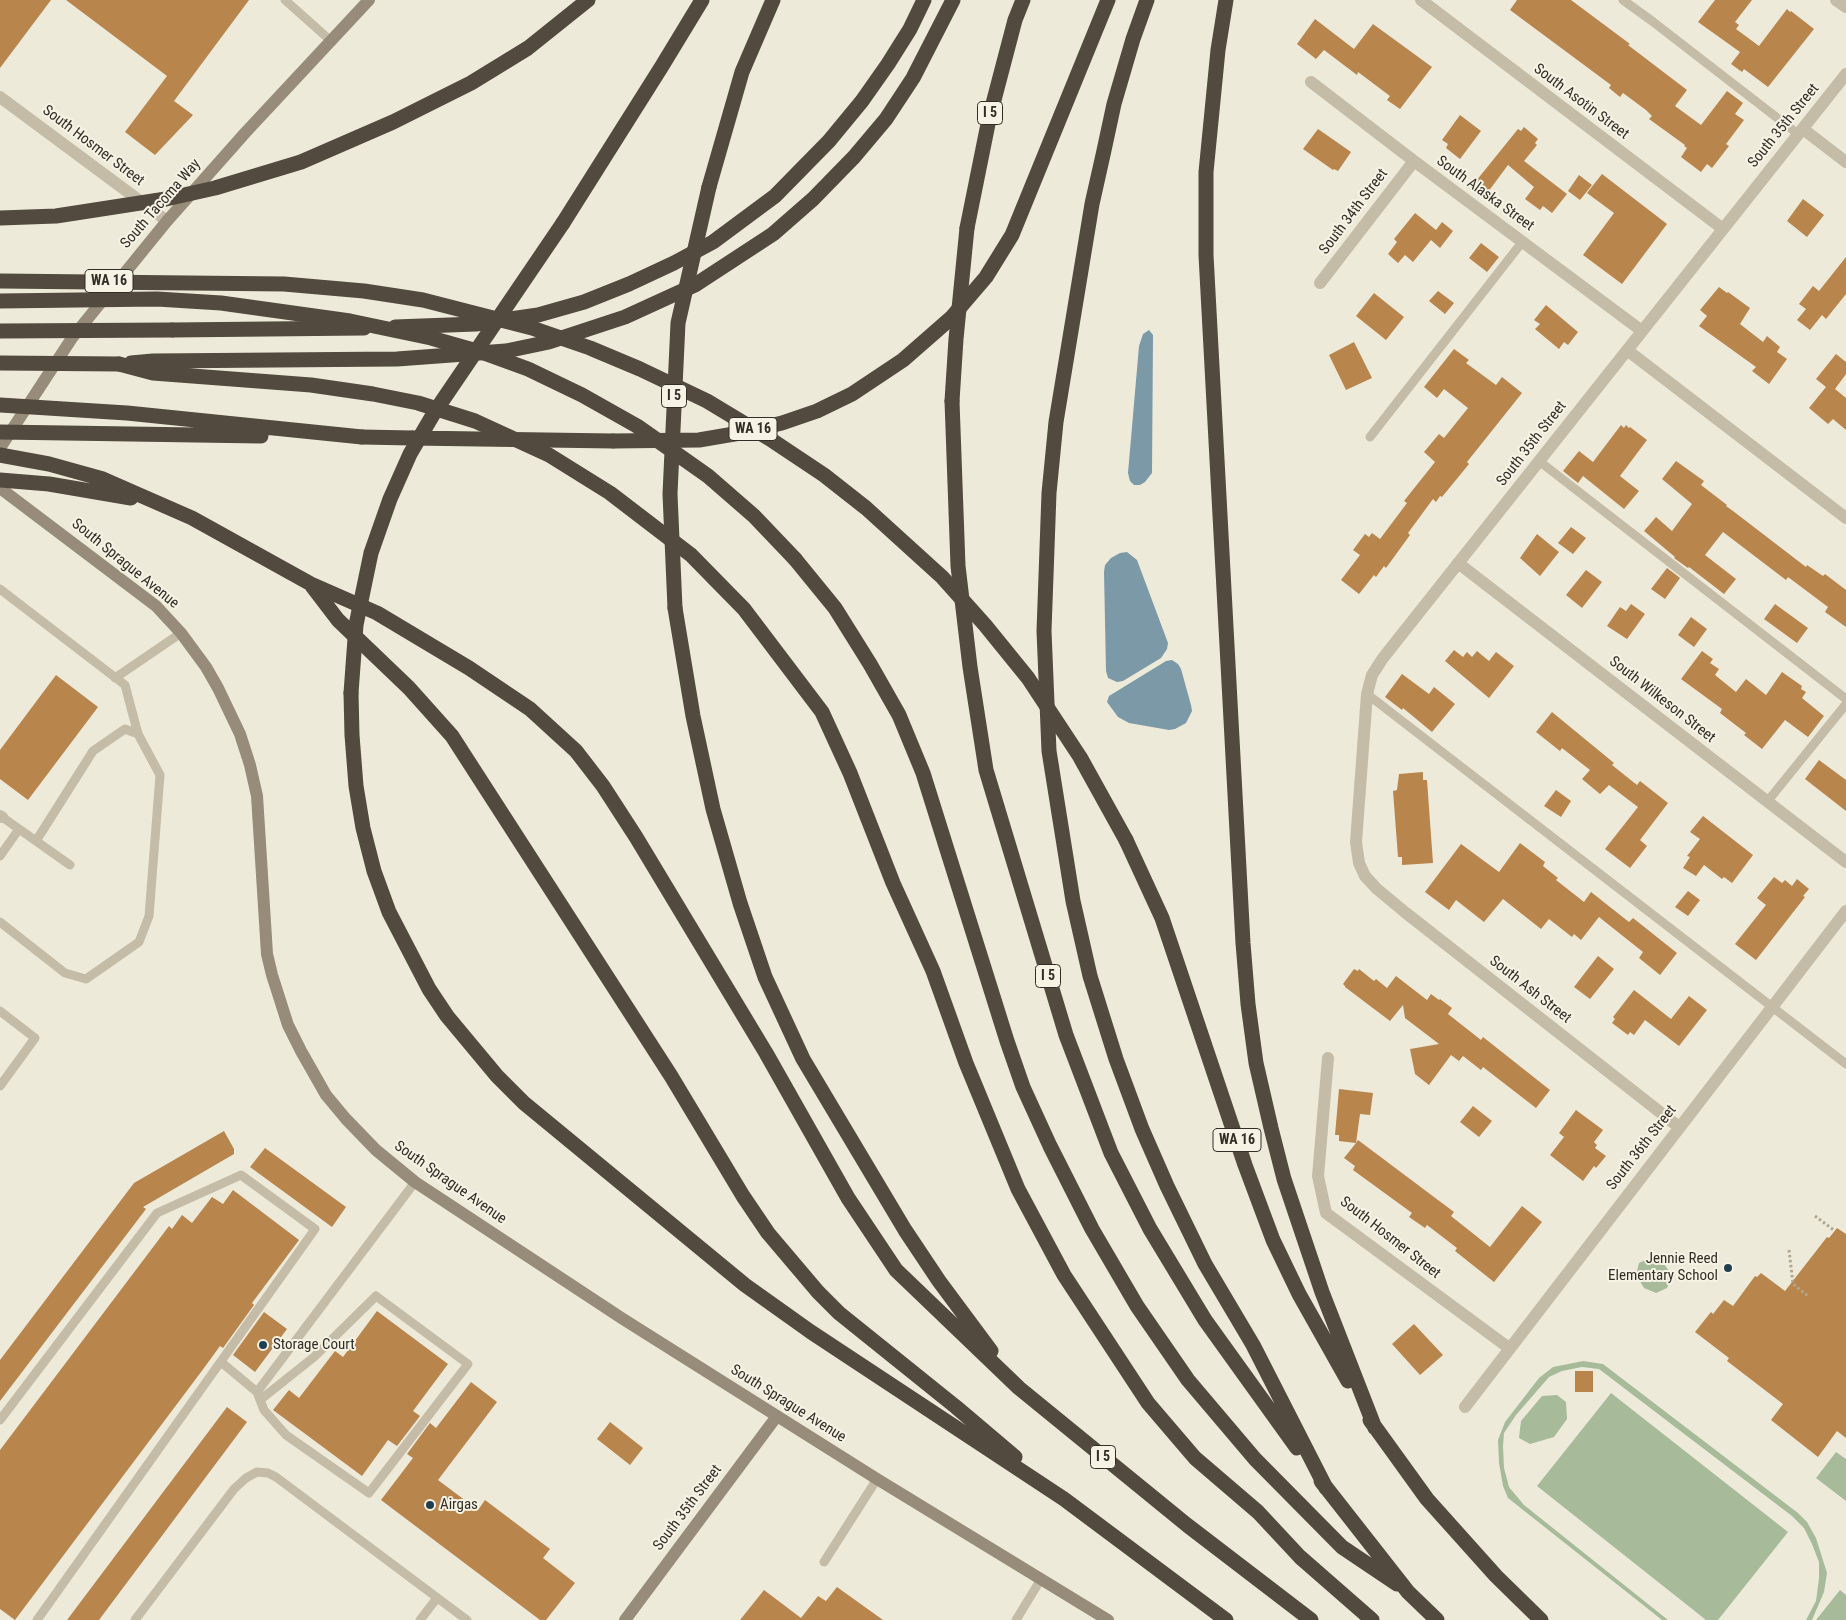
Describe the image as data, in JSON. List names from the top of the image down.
{
  "streets": {
    "highway": ["I 5", "WA 16"],
    "street": [
      "South Asotin Street",
      "South 35th Street",
      "South Hosmer Street",
      "South Alaska Street",
      "South Tacoma Way",
      "South 34th Street",
      "South Sprague Avenue",
      "South Wilkeson Street",
      "South Ash Street",
      "South 36th Street"
    ]
  },
  "crossings": [
    ["South Asotin Street", "South 35th Street"],
    ["South 35th Street", "South Alaska Street"],
    ["South 35th Street", "South Sprague Avenue"],
    ["South 35th Street", "South Wilkeson Street"],
    ["South 35th Street", "South Ash Street"],
    ["South Hosmer Street", "South Tacoma Way"],
    ["South Hosmer Street", "South 36th Street"],
    ["South Alaska Street", "South 34th Street"],
    ["South Ash Street", "South 36th Street"]
  ],
  "places": ["Jennie Reed Elementary School", "Storage Court", "Airgas"]
}
